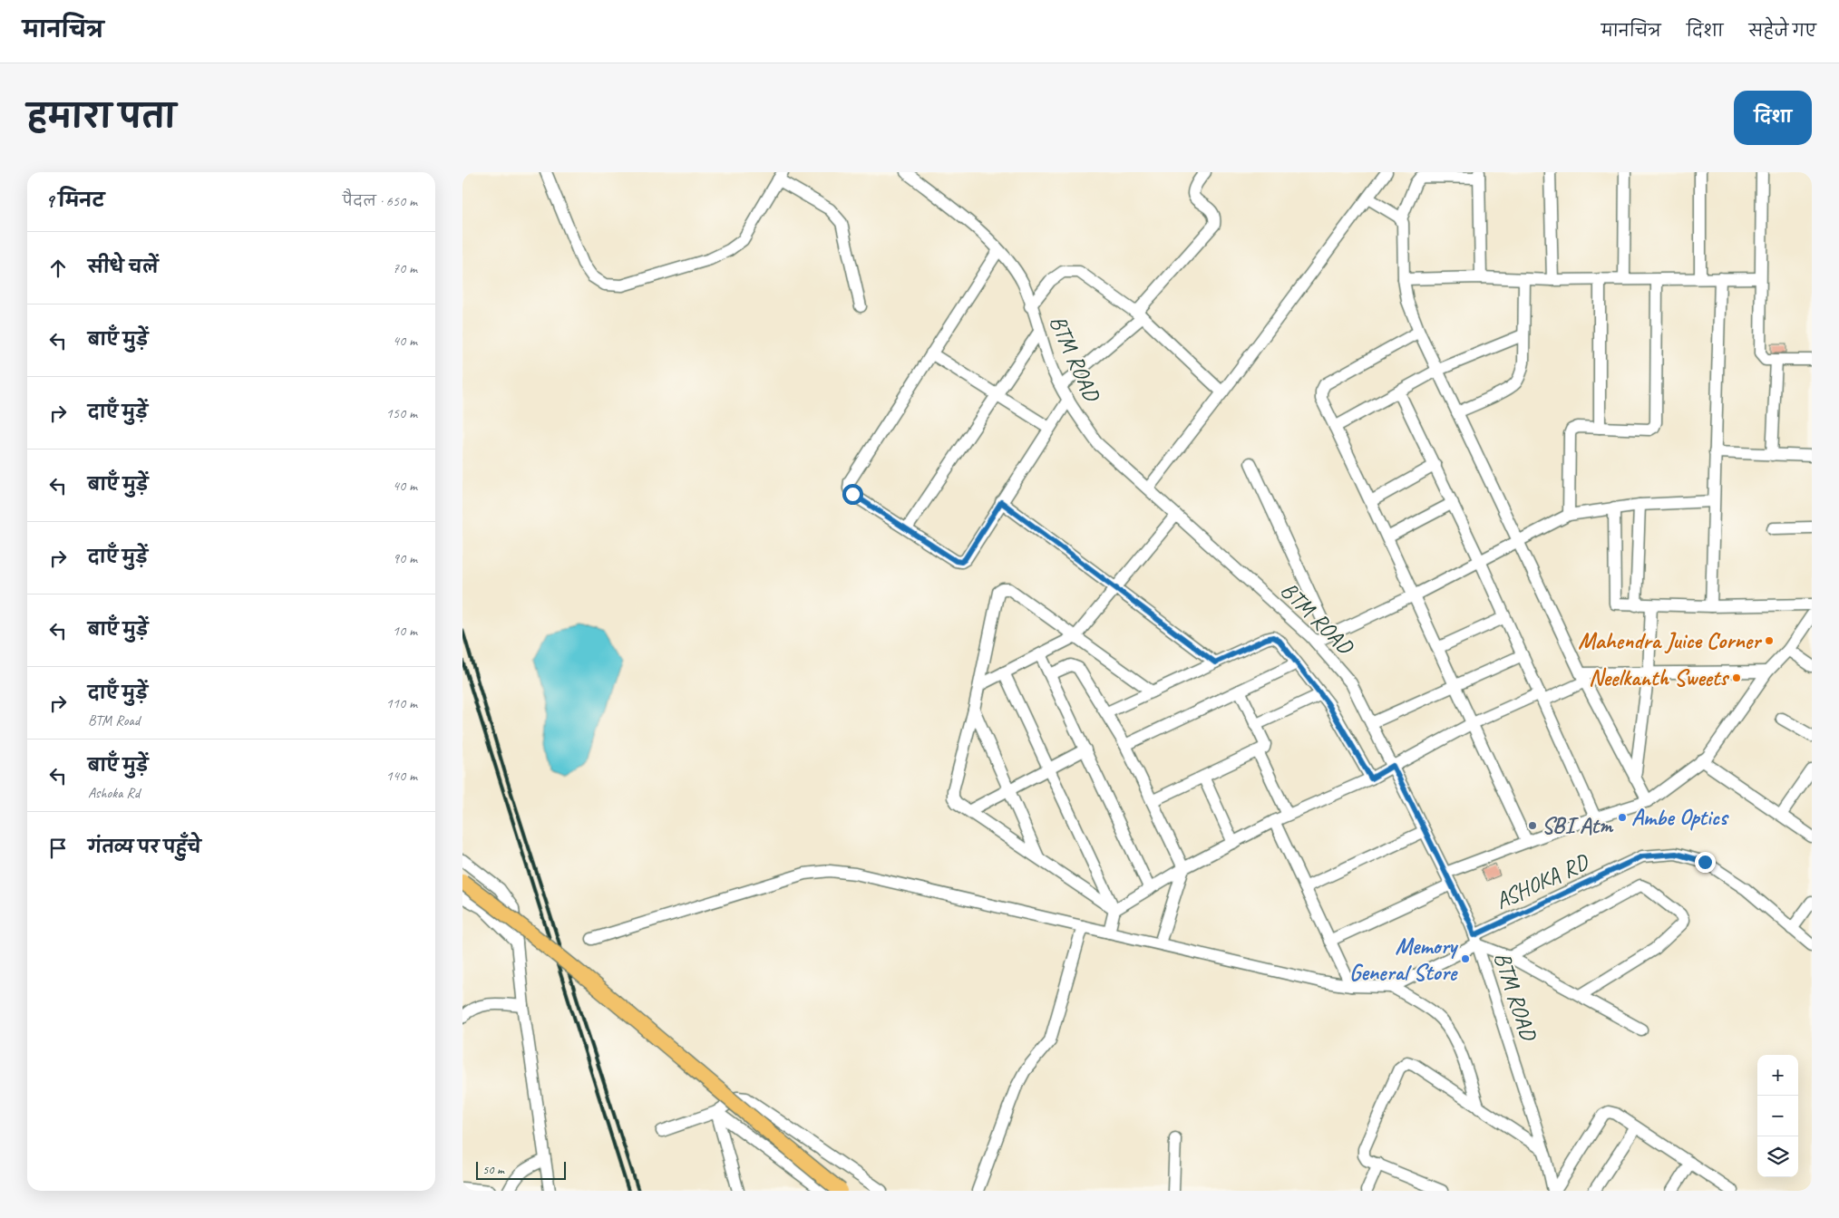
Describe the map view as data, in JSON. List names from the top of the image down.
{
  "streets": {
    "street": ["BTM ROAD", "ASHOKA RD"]
  },
  "crossings": [
    ["BTM ROAD", "ASHOKA RD"]
  ],
  "places": [
    "Mahendra Juice Corner",
    "Neelkanth Sweets",
    "Ambe Optics",
    "SBI Atm",
    "Memory General Store"
  ],
  "scale_bar": "50 m",
  "page": {
    "header": "मानचित्र",
    "nav": ["मानचित्र", "दिशा", "सहेजे गए"],
    "title": "हमारा पता",
    "buttons": "दिशा",
    "heading": ["9 मिनट", "पैदल · 650 m"],
    "list": [
      ["सीधे चलें", "70 m"],
      ["बाएँ मुड़ें", "40 m"],
      ["दाएँ मुड़ें", "150 m"],
      ["बाएँ मुड़ें", "40 m"],
      ["दाएँ मुड़ें", "90 m"],
      ["बाएँ मुड़ें", "10 m"],
      ["दाएँ मुड़ें", "BTM Road", "110 m"],
      ["बाएँ मुड़ें", "Ashoka Rd", "140 m"],
      "गंतव्य पर पहुँचे"
    ],
    "map_buttons": ["+", "−"],
    "scale": "50 m"
  }
}
